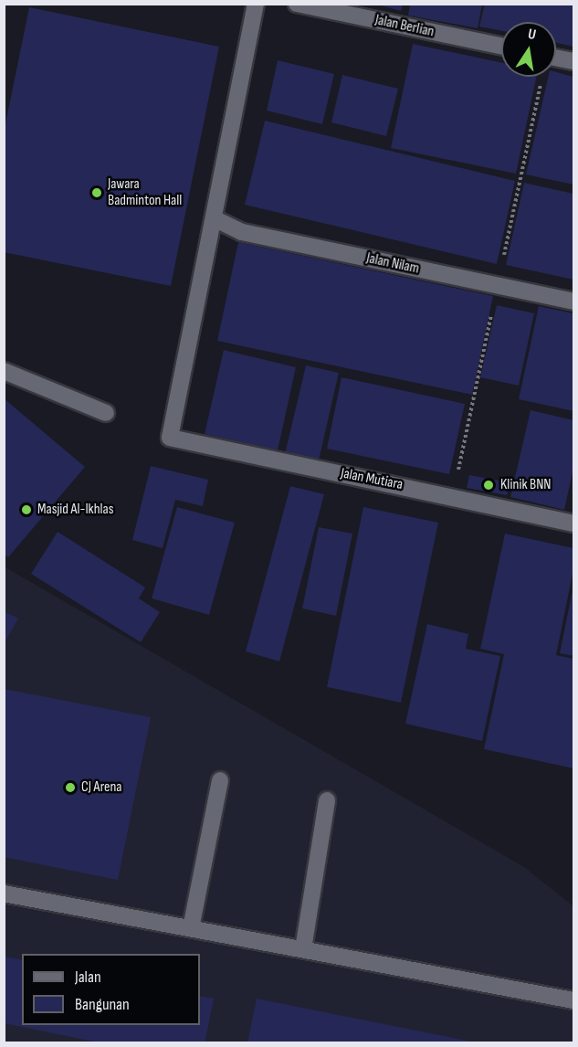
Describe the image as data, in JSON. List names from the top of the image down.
{
  "streets": {
    "street": ["Jalan Berlian", "Jalan Nilam", "Jalan Mutiara"]
  },
  "crossings": [
    ["Jalan Nilam", "Jalan Mutiara"]
  ],
  "places": [
    "Jawara Badminton Hall",
    "Klinik BNN",
    "Masjid Al-Ikhlas",
    "CJ Arena"
  ],
  "legend": ["Jalan", "Bangunan"],
  "north": "top"
}
